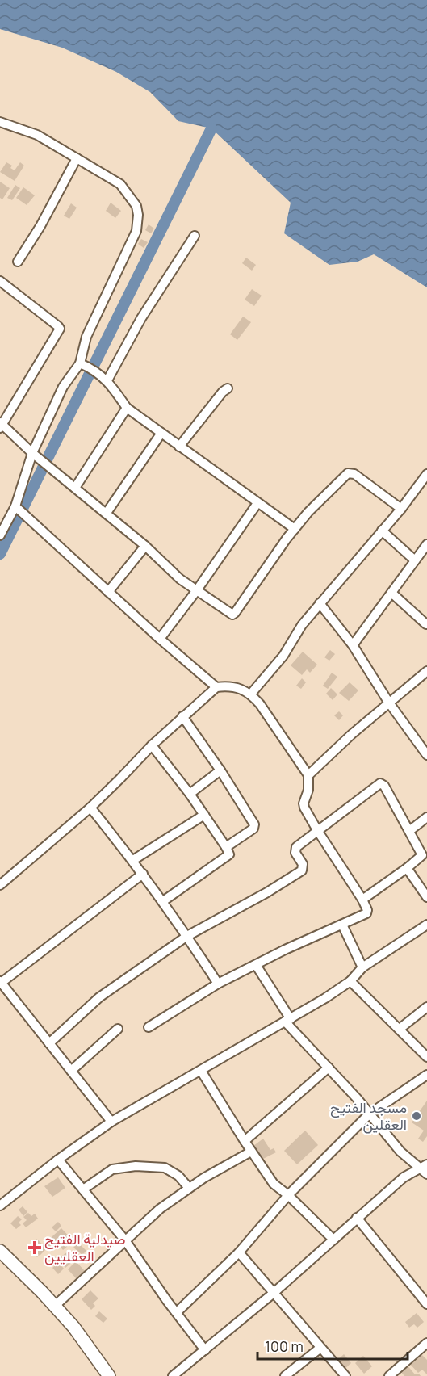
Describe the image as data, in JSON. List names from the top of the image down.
{
  "places": {
    "other": ["مسجد الفتيح العقلين"],
    "health": ["صيدلية الفتيح العقليين"]
  },
  "scale_bar": "100 m"
}
